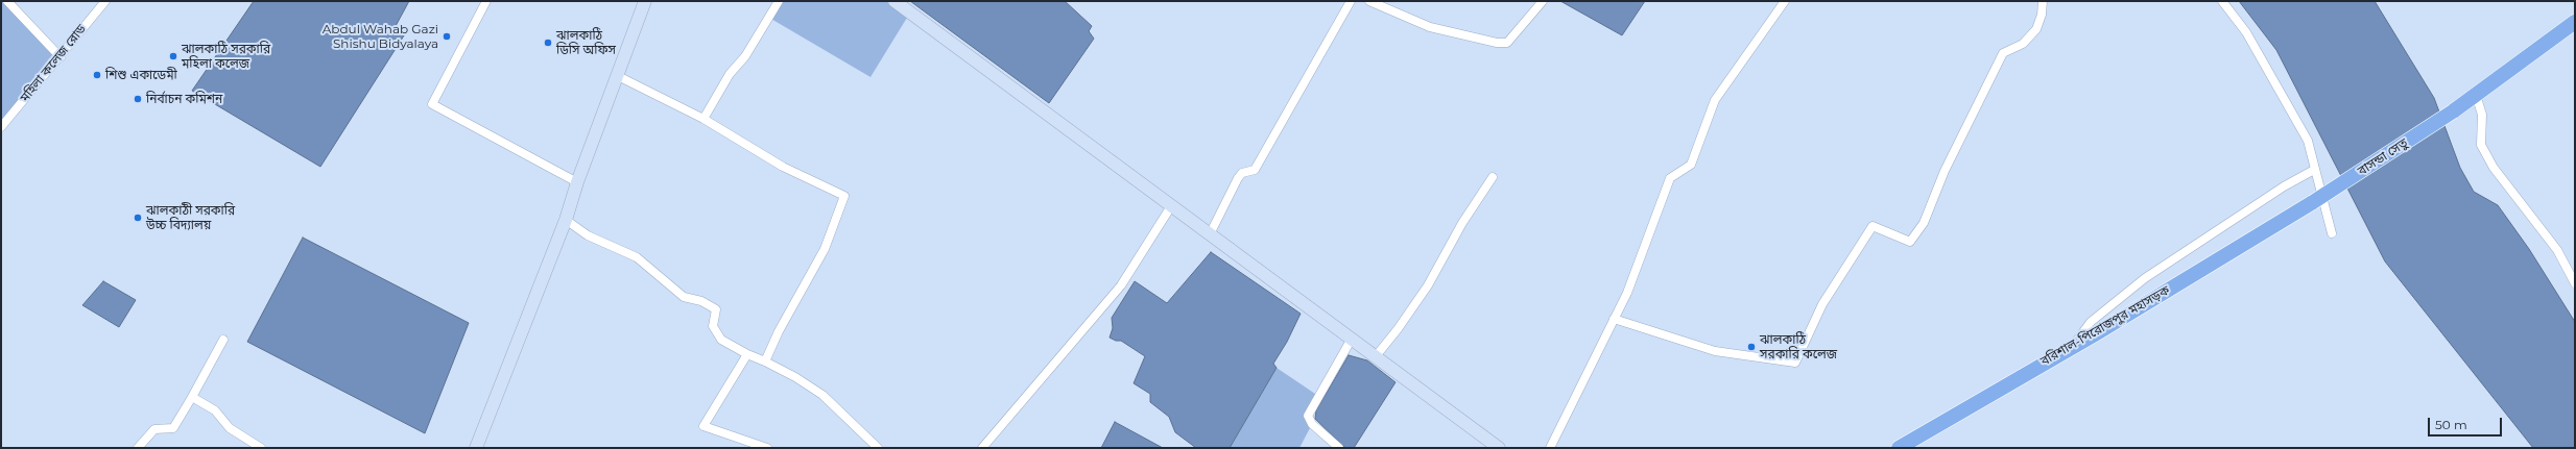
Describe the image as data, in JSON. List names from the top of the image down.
{
  "streets": {
    "highway": ["বাসন্ডা সেতু", "বরিশাল-পিরোজপুর মহাসড়ক"],
    "street": ["মহিলা কলেজ রোড"]
  },
  "crossings": [
    ["বাসন্ডা সেতু", "বরিশাল-পিরোজপুর মহাসড়ক"]
  ],
  "places": [
    "Abdul Wahab Gazi Shishu Bidyalaya",
    "ঝালকাঠি ডিসি অফিস",
    "ঝালকাঠি সরকারি মহিলা কলেজ",
    "শিশু একাডেমী",
    "নির্বাচন কমিশন",
    "ঝালকাঠী সরকারি উচ্চ বিদ্যালয়",
    "ঝালকাঠি সরকারি কলেজ"
  ],
  "scale_bar": "50 m"
}
